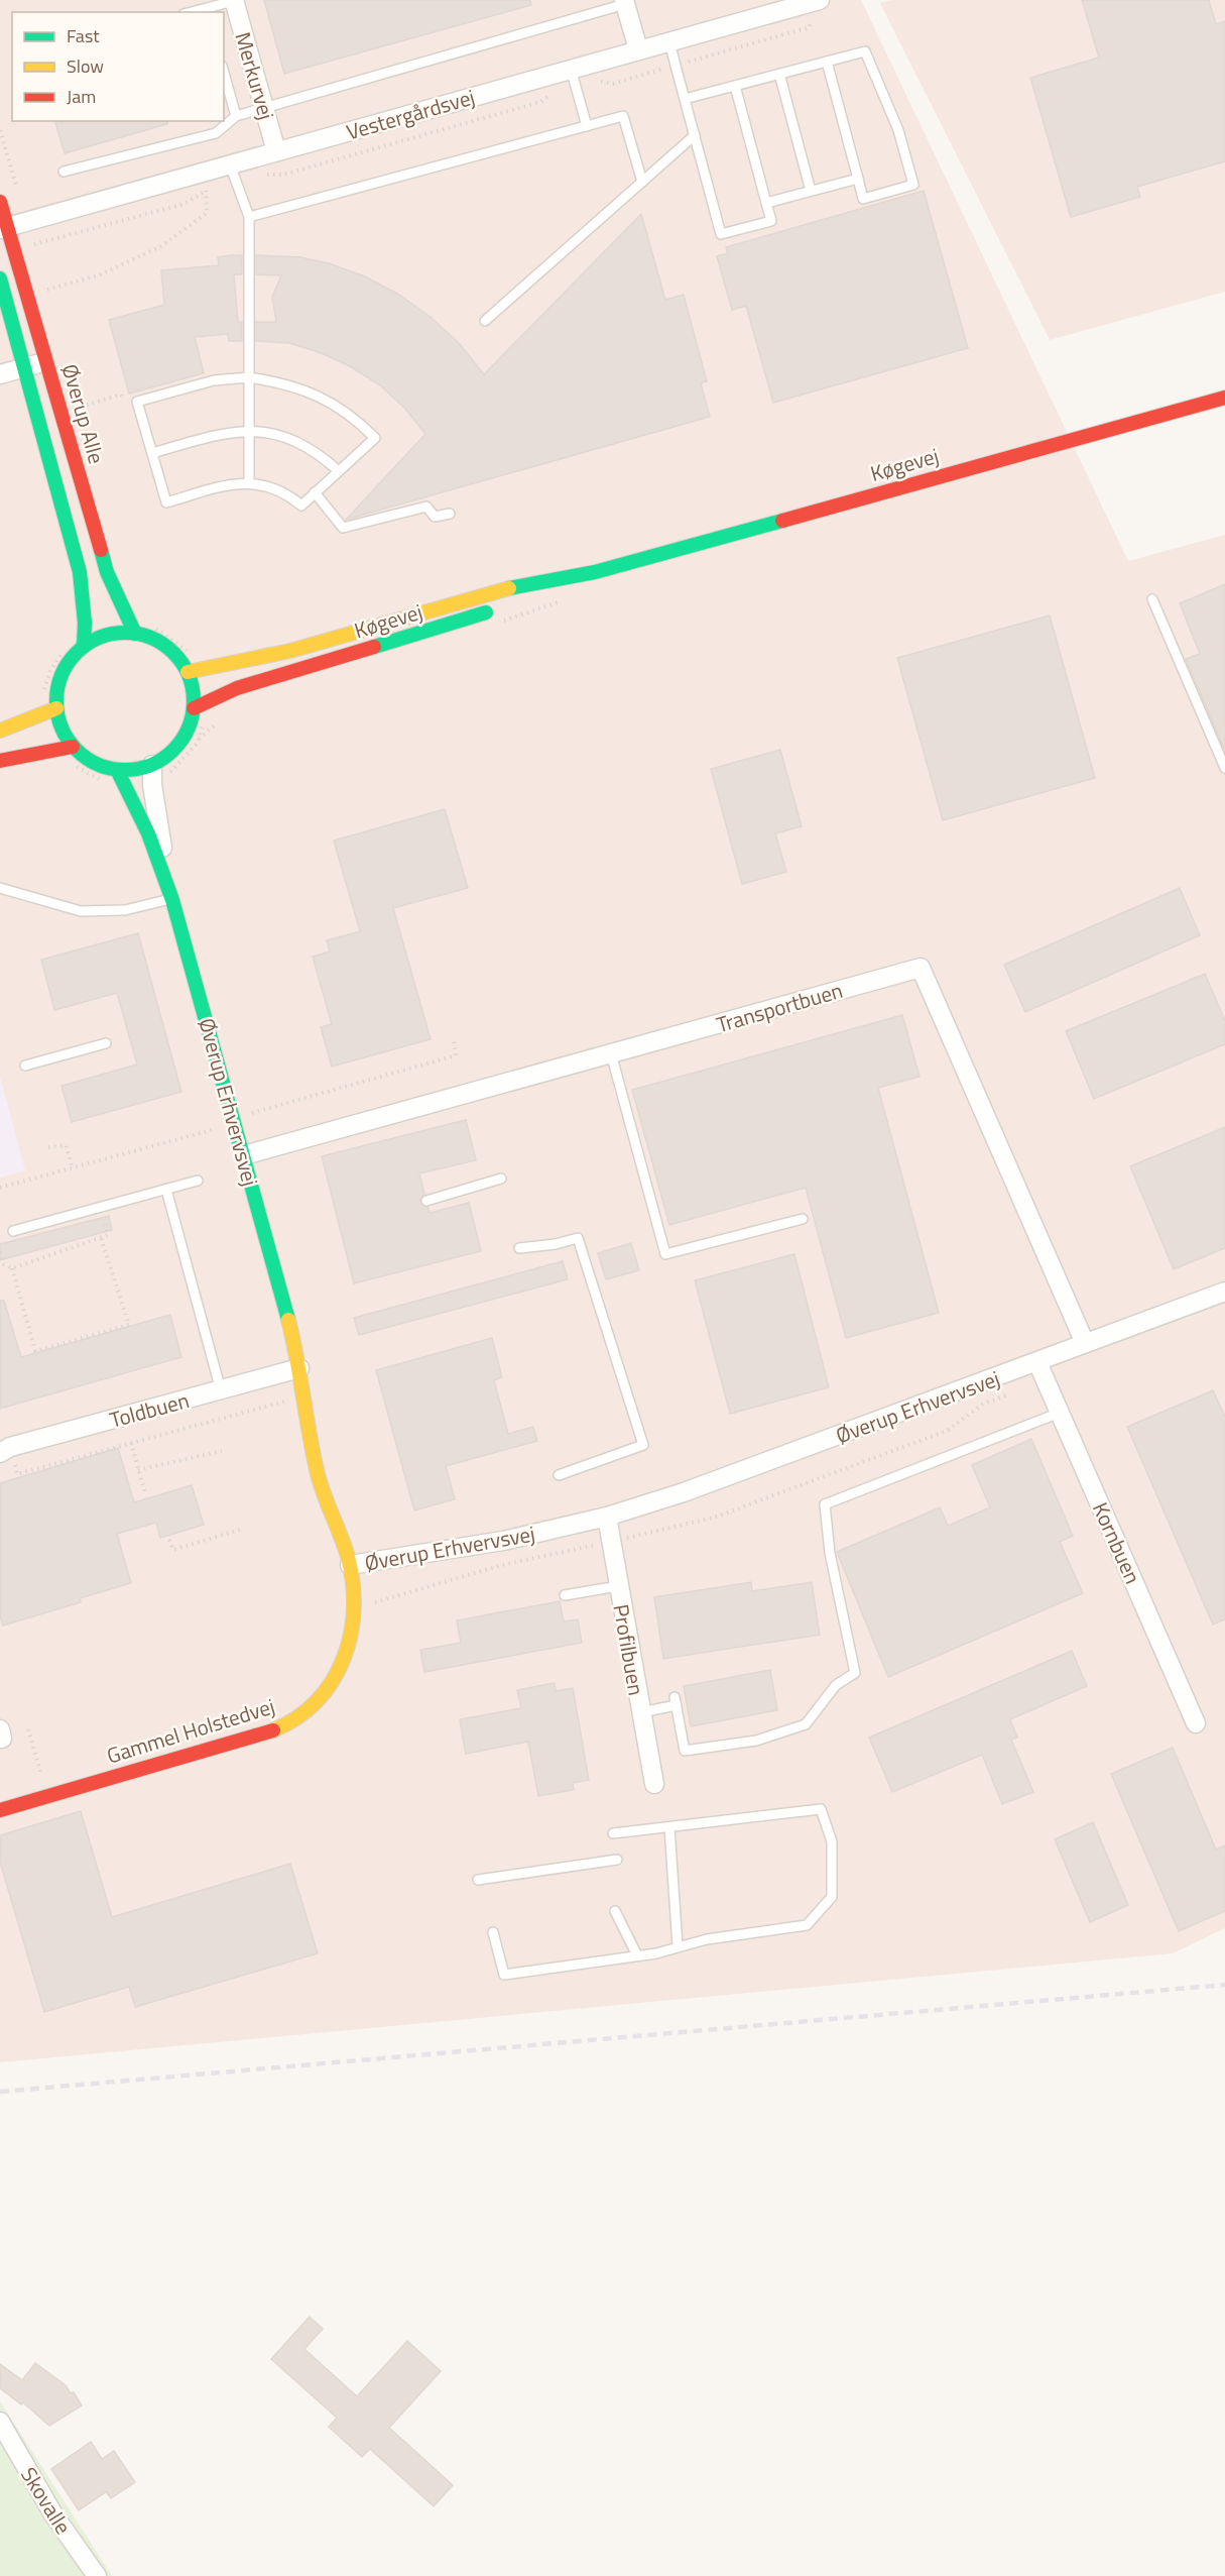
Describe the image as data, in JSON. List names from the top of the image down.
{
  "streets": {
    "street": [
      "Merkurvej",
      "Vestergårdsvej",
      "Øverup Alle",
      "Køgevej",
      "Transportbuen",
      "Øverup Erhvervsvej",
      "Toldbuen",
      "Kornbuen",
      "Profilbuen",
      "Gammel Holstedvej",
      "Skovalle"
    ]
  },
  "crossings": [
    ["Merkurvej", "Vestergårdsvej"],
    ["Vestergårdsvej", "Øverup Alle"],
    ["Øverup Alle", "Køgevej"],
    ["Øverup Alle", "Øverup Erhvervsvej"],
    ["Køgevej", "Øverup Erhvervsvej"],
    ["Transportbuen", "Øverup Erhvervsvej"],
    ["Øverup Erhvervsvej", "Toldbuen"],
    ["Øverup Erhvervsvej", "Kornbuen"],
    ["Øverup Erhvervsvej", "Profilbuen"],
    ["Øverup Erhvervsvej", "Gammel Holstedvej"]
  ],
  "legend": ["Fast", "Slow", "Jam"]
}
